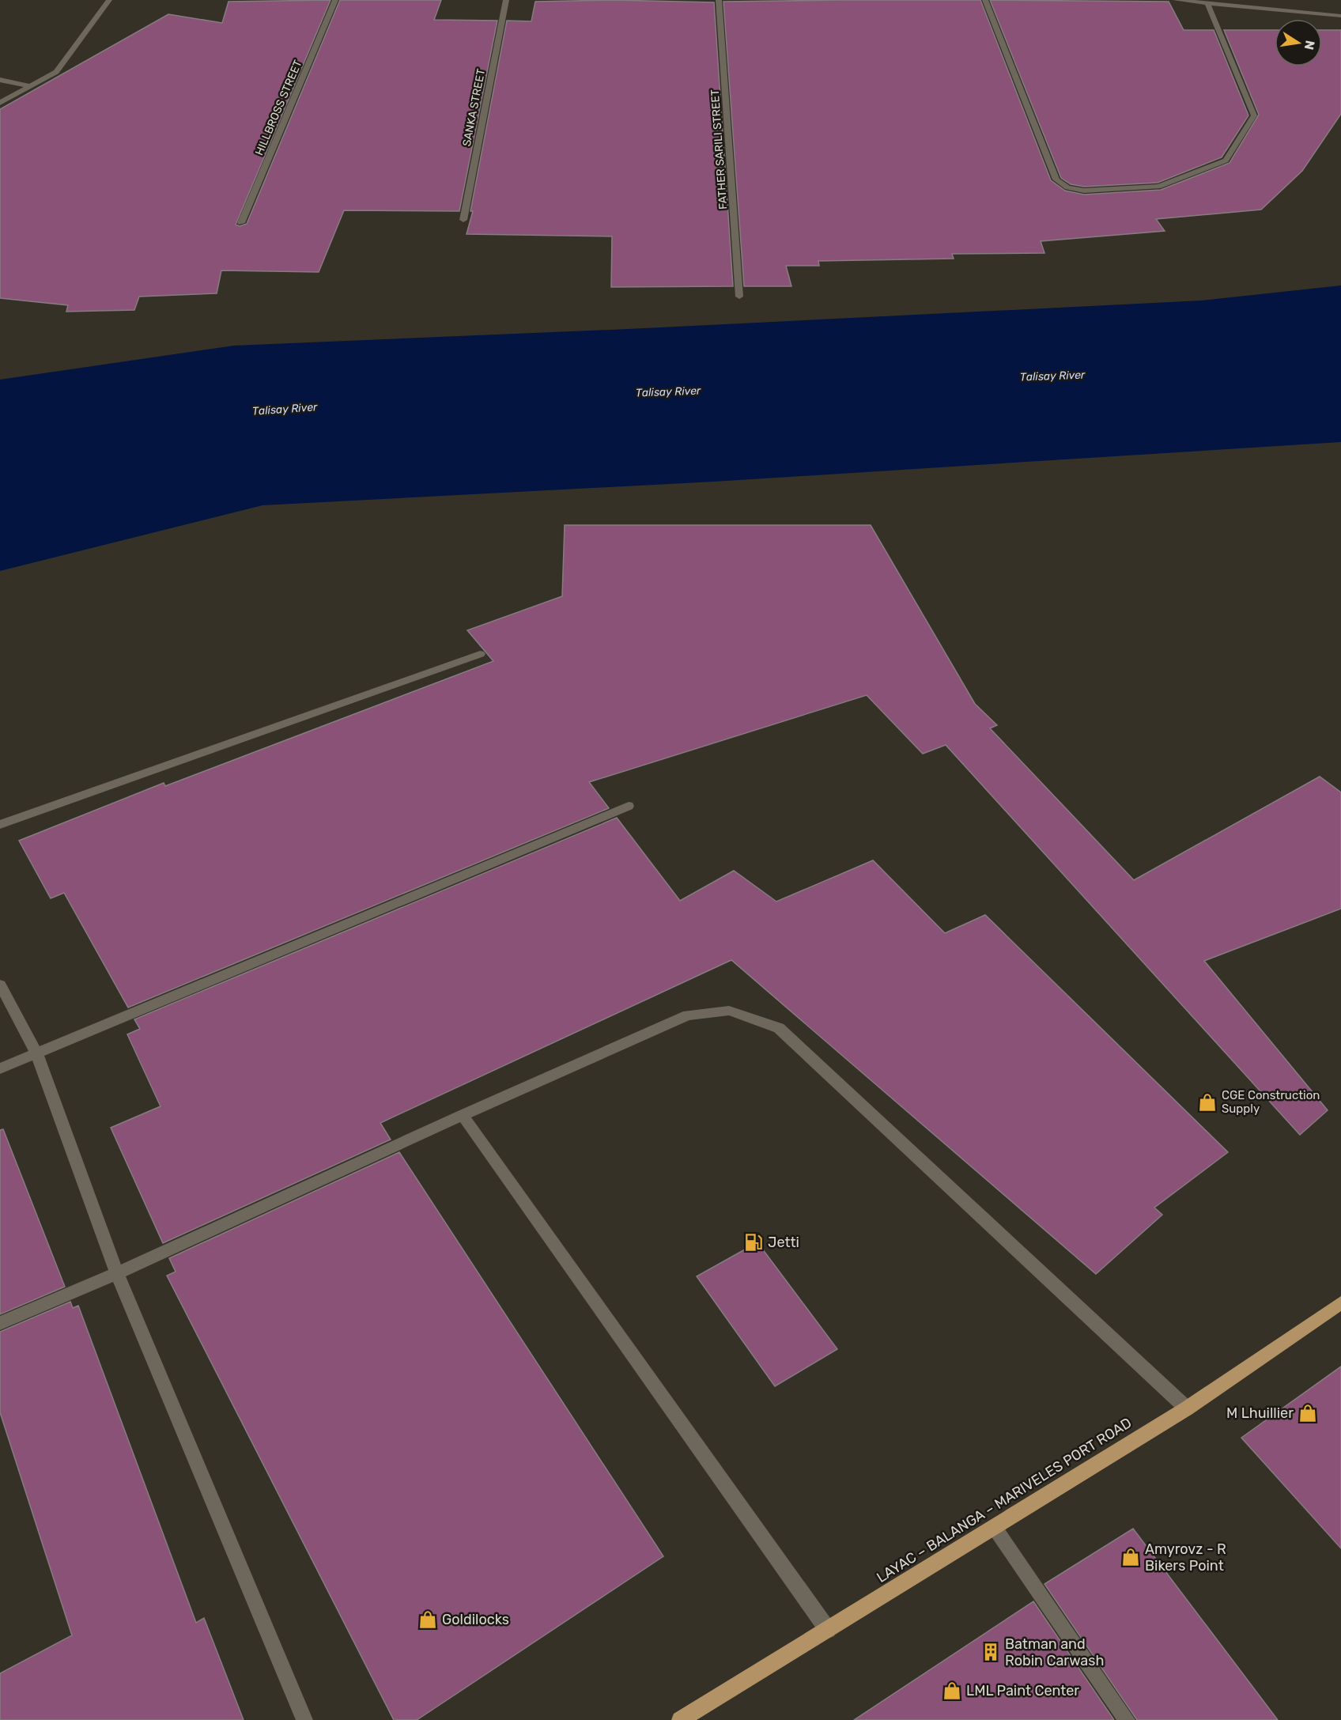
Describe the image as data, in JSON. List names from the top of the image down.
{
  "streets": {
    "main road": ["LAYAC – BALANGA – MARIVELES PORT ROAD"],
    "street": ["HILLBROSS STREET", "SANKA STREET", "FATHER SARILI STREET"]
  },
  "water": ["Talisay River"],
  "places": {
    "shop": [
      "CGE Construction Supply",
      "M Lhuillier",
      "Amyrovz - R Bikers Point",
      "Goldilocks",
      "LML Paint Center"
    ],
    "fuel station": ["Jetti"],
    "building": ["Batman and Robin Carwash"]
  },
  "north": "right"
}
